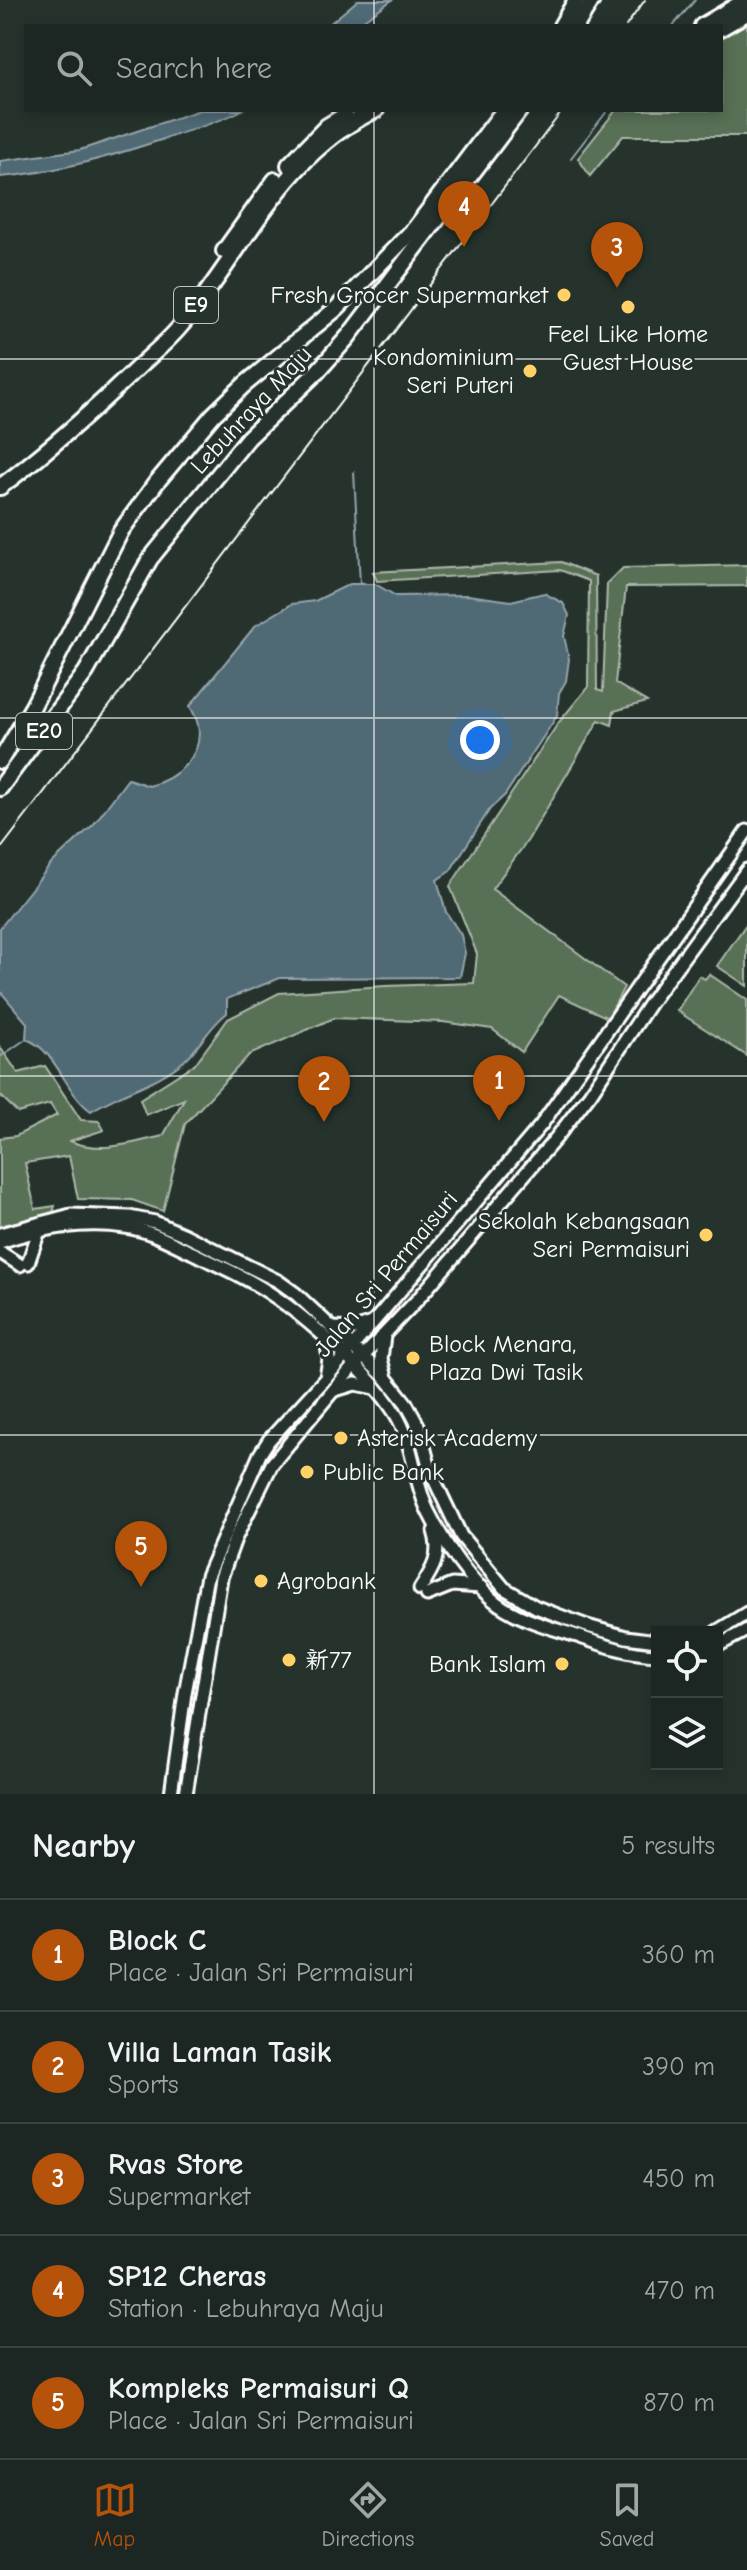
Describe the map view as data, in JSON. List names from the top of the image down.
{
  "streets": {
    "highway": ["E9", "Lebuhraya Maju", "E20"],
    "main road": ["Jalan Sri Permaisuri"]
  },
  "places": [
    "Fresh Grocer Supermarket",
    "Feel Like Home Guest House",
    "Kondominium Seri Puteri",
    "Sekolah Kebangsaan Seri Permaisuri",
    "Block Menara, Plaza Dwi Tasik",
    "Asterisk Academy",
    "Public Bank",
    "Agrobank",
    "新77",
    "Bank Islam"
  ],
  "page": {
    "search": "Search here",
    "pins": [
      "4",
      "3",
      "1",
      "2",
      "5"
    ],
    "heading": ["Nearby", "5 results"],
    "list": [
      {
        "mark": "1",
        "name": "Block C",
        "note": "Place · Jalan Sri Permaisuri",
        "value": "360 m"
      },
      {
        "mark": "2",
        "name": "Villa Laman Tasik",
        "note": "Sports",
        "value": "390 m"
      },
      {
        "mark": "3",
        "name": "Rvas Store",
        "note": "Supermarket",
        "value": "450 m"
      },
      {
        "mark": "4",
        "name": "SP12 Cheras",
        "note": "Station · Lebuhraya Maju",
        "value": "470 m"
      },
      {
        "mark": "5",
        "name": "Kompleks Permaisuri Q",
        "note": "Place · Jalan Sri Permaisuri",
        "value": "870 m"
      }
    ],
    "nav": ["Map", "Directions", "Saved"]
  }
}
